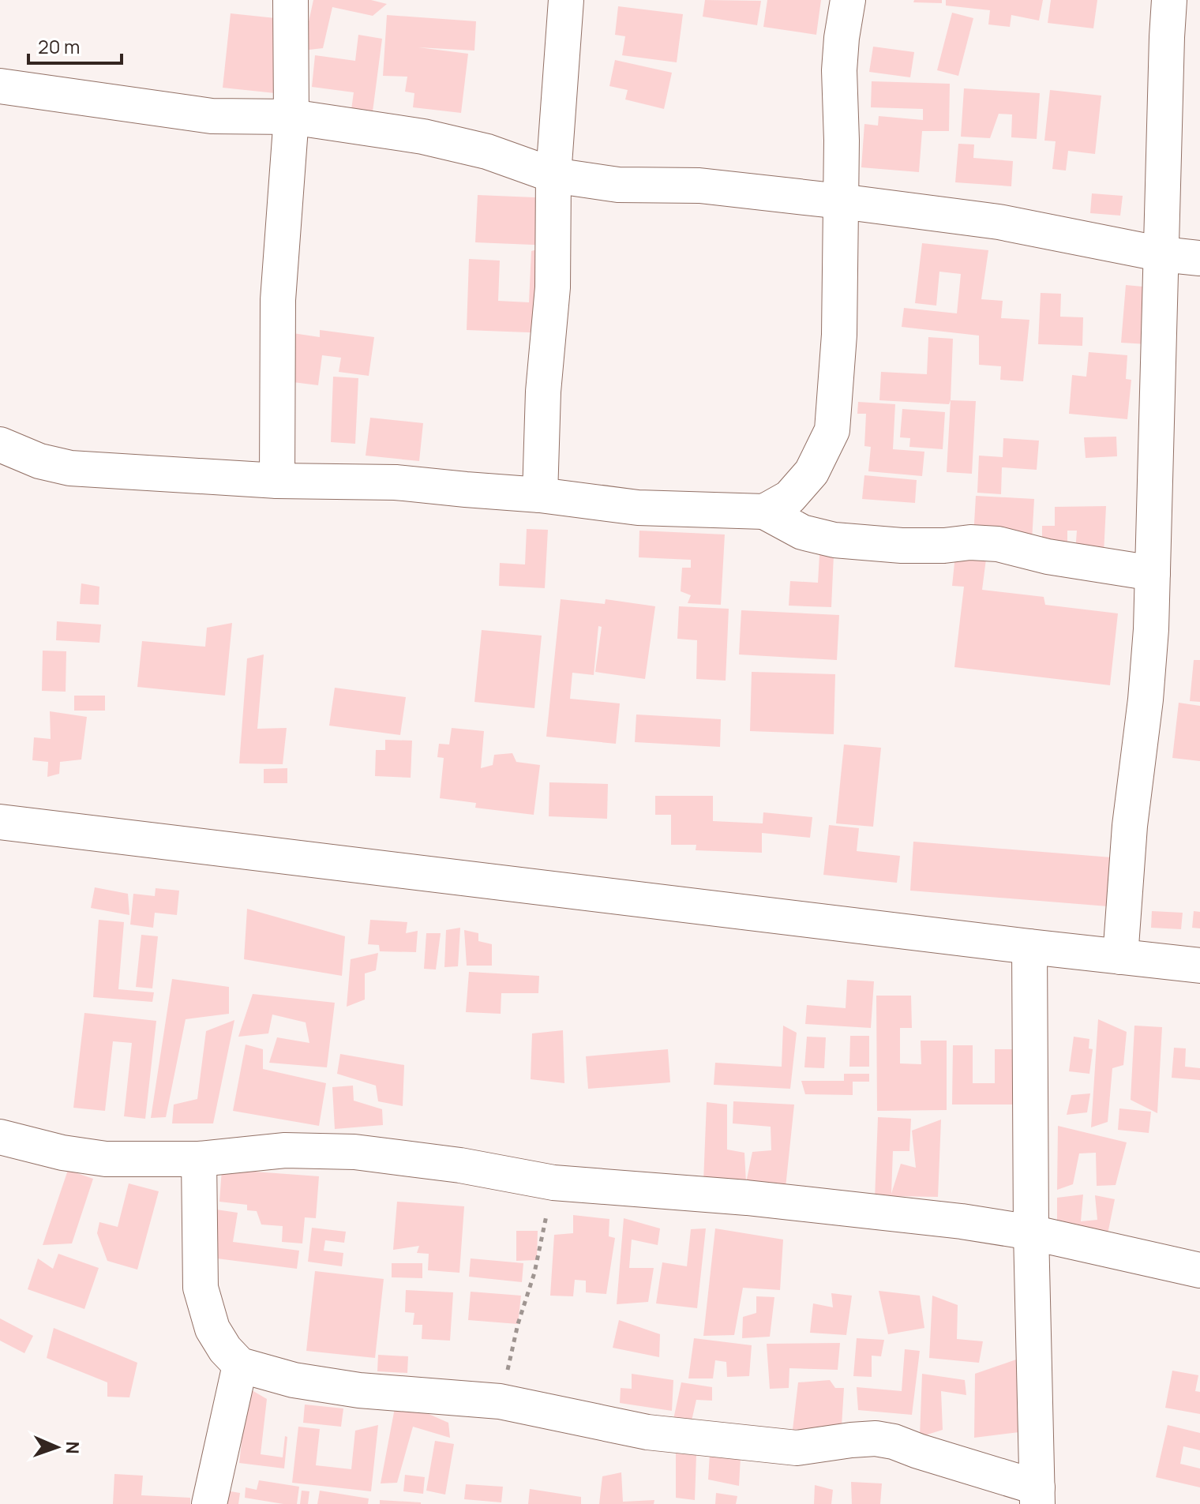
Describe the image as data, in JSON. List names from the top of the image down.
{
  "scale_bar": "20 m",
  "north": "right"
}
